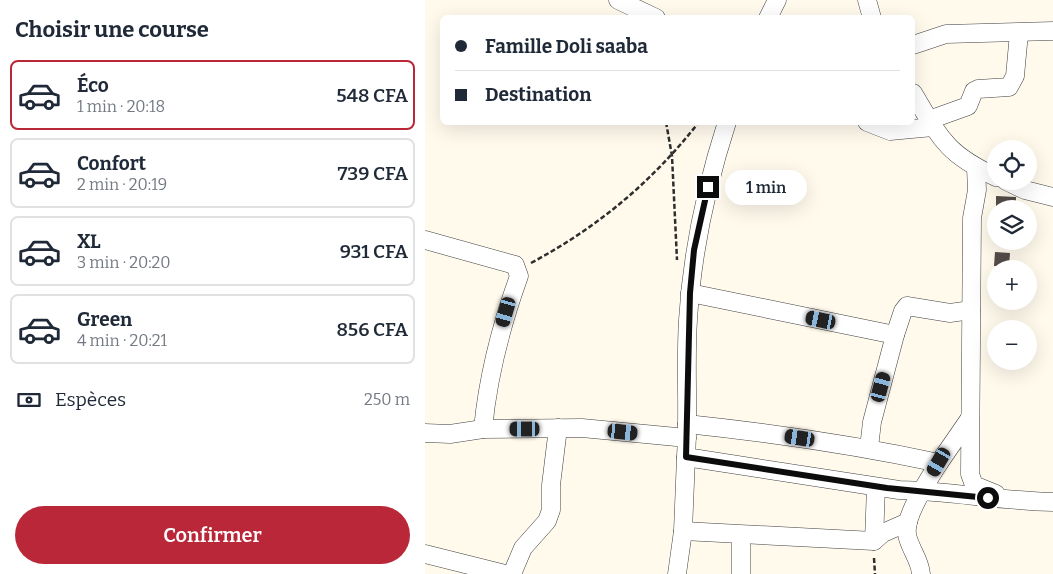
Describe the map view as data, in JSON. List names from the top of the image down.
{
  "page": {
    "heading": "Choisir une course",
    "banner": ["Famille Doli saaba", "Destination"],
    "list": [
      {
        "name": "Éco",
        "note": "1 min · 20:18",
        "value": "548 CFA"
      },
      {
        "name": "Confort",
        "note": "2 min · 20:19",
        "value": "739 CFA"
      },
      {
        "name": "XL",
        "note": "3 min · 20:20",
        "value": "931 CFA"
      },
      {
        "name": "Green",
        "note": "4 min · 20:21",
        "value": "856 CFA"
      }
    ],
    "map_buttons": ["+", "−"],
    "bubble": "1 min",
    "pay": ["Espèces", "250 m"],
    "buttons": "Confirmer"
  }
}
